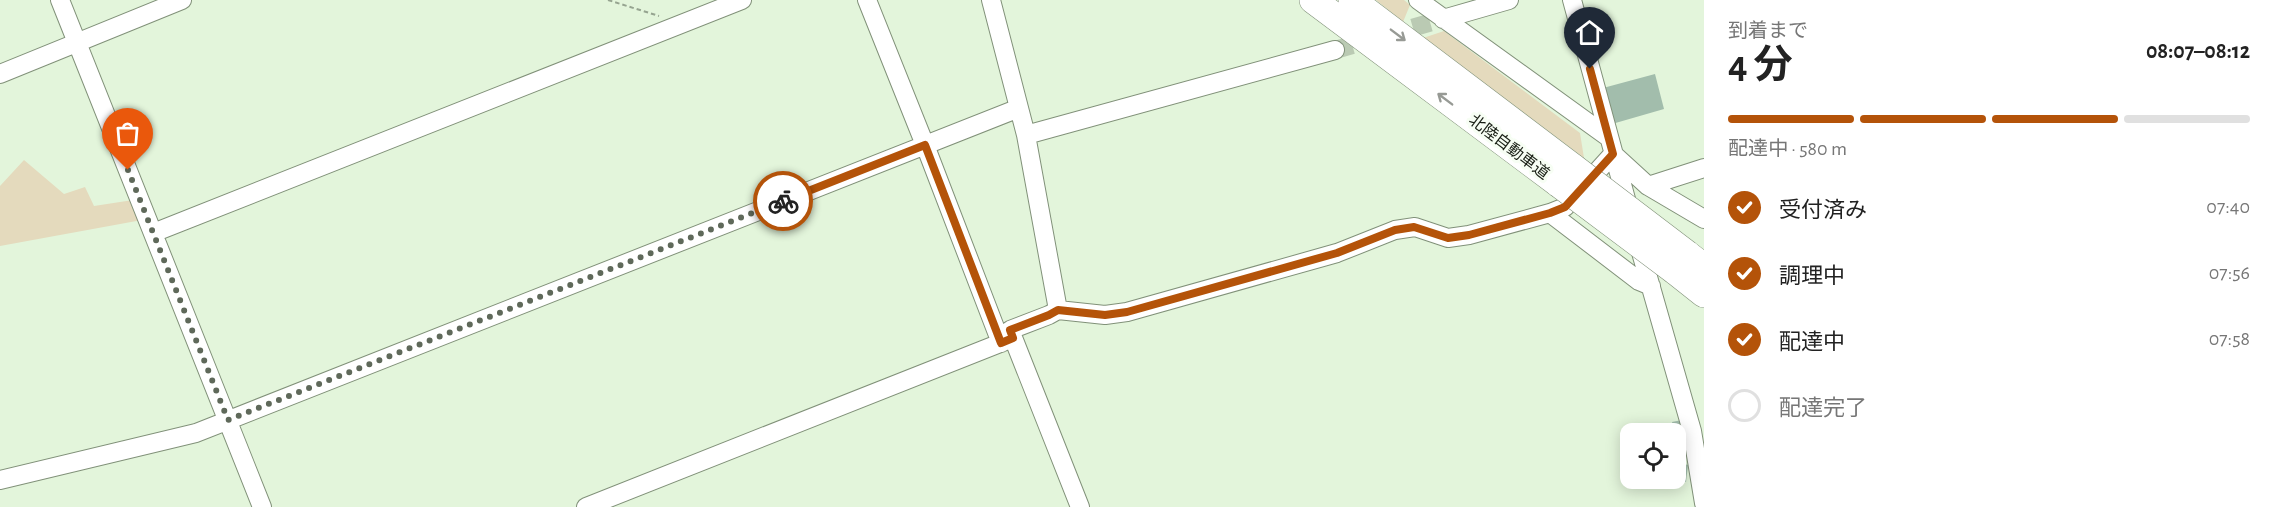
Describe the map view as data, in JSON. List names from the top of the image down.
{
  "streets": {
    "highway": ["北陸自動車道"]
  },
  "page": {
    "heading": ["4 分", "到着まで", "08:07–08:12"],
    "bar": "配達中 · 580 m",
    "list": [
      ["受付済み", "07:40"],
      ["調理中", "07:56"],
      ["配達中", "07:58"],
      "配達完了"
    ]
  }
}
